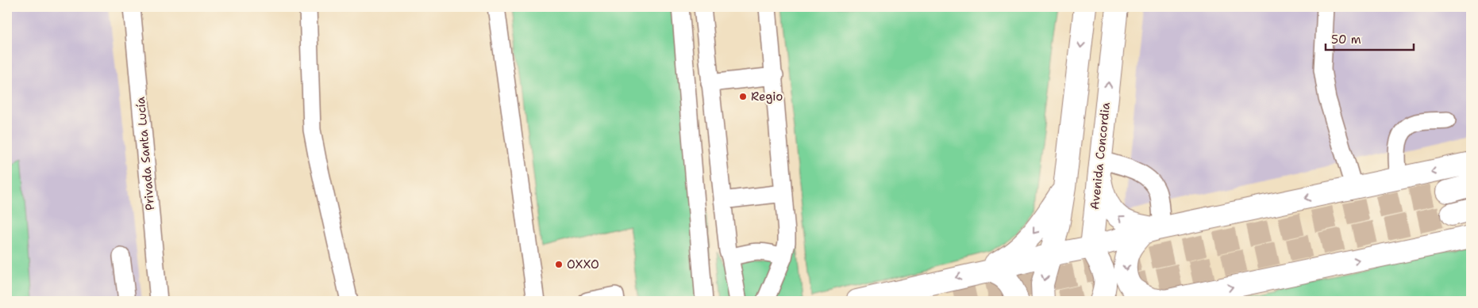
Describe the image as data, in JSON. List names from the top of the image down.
{
  "streets": {
    "main road": ["Avenida Concordia"],
    "lane": ["Privada Santa Lucía"]
  },
  "places": ["Regio", "OXXO"],
  "scale_bar": "50 m"
}
